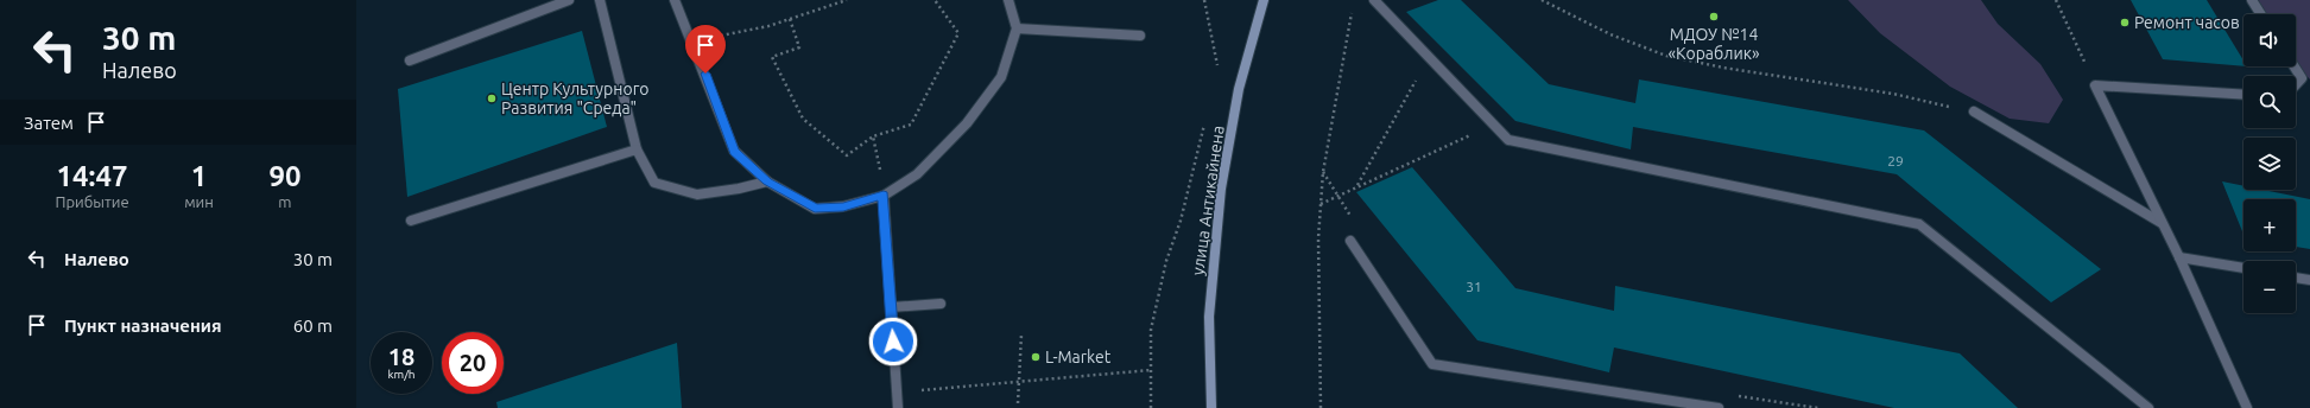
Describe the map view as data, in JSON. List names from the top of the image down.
{
  "streets": {
    "main road": ["улица Антикайнена"]
  },
  "places": [
    "МДОУ №14 «Кораблик»",
    "Ремонт часов",
    "Центр Культурного Развития \"Среда\"",
    "L-Market"
  ],
  "house_numbers": ["29", "31"],
  "page": {
    "turn": ["30 m", "Налево"],
    "map_buttons": ["+", "−"],
    "then": "Затем",
    "eta": [
      "14:47",
      "Прибытие",
      "1",
      "мин",
      "90",
      "m"
    ],
    "list": [
      {
        "name": "Налево",
        "value": "30 m"
      },
      {
        "name": "Пункт назначения",
        "value": "60 m"
      }
    ],
    "speed": "18 km/h",
    "limit": "20"
  }
}
